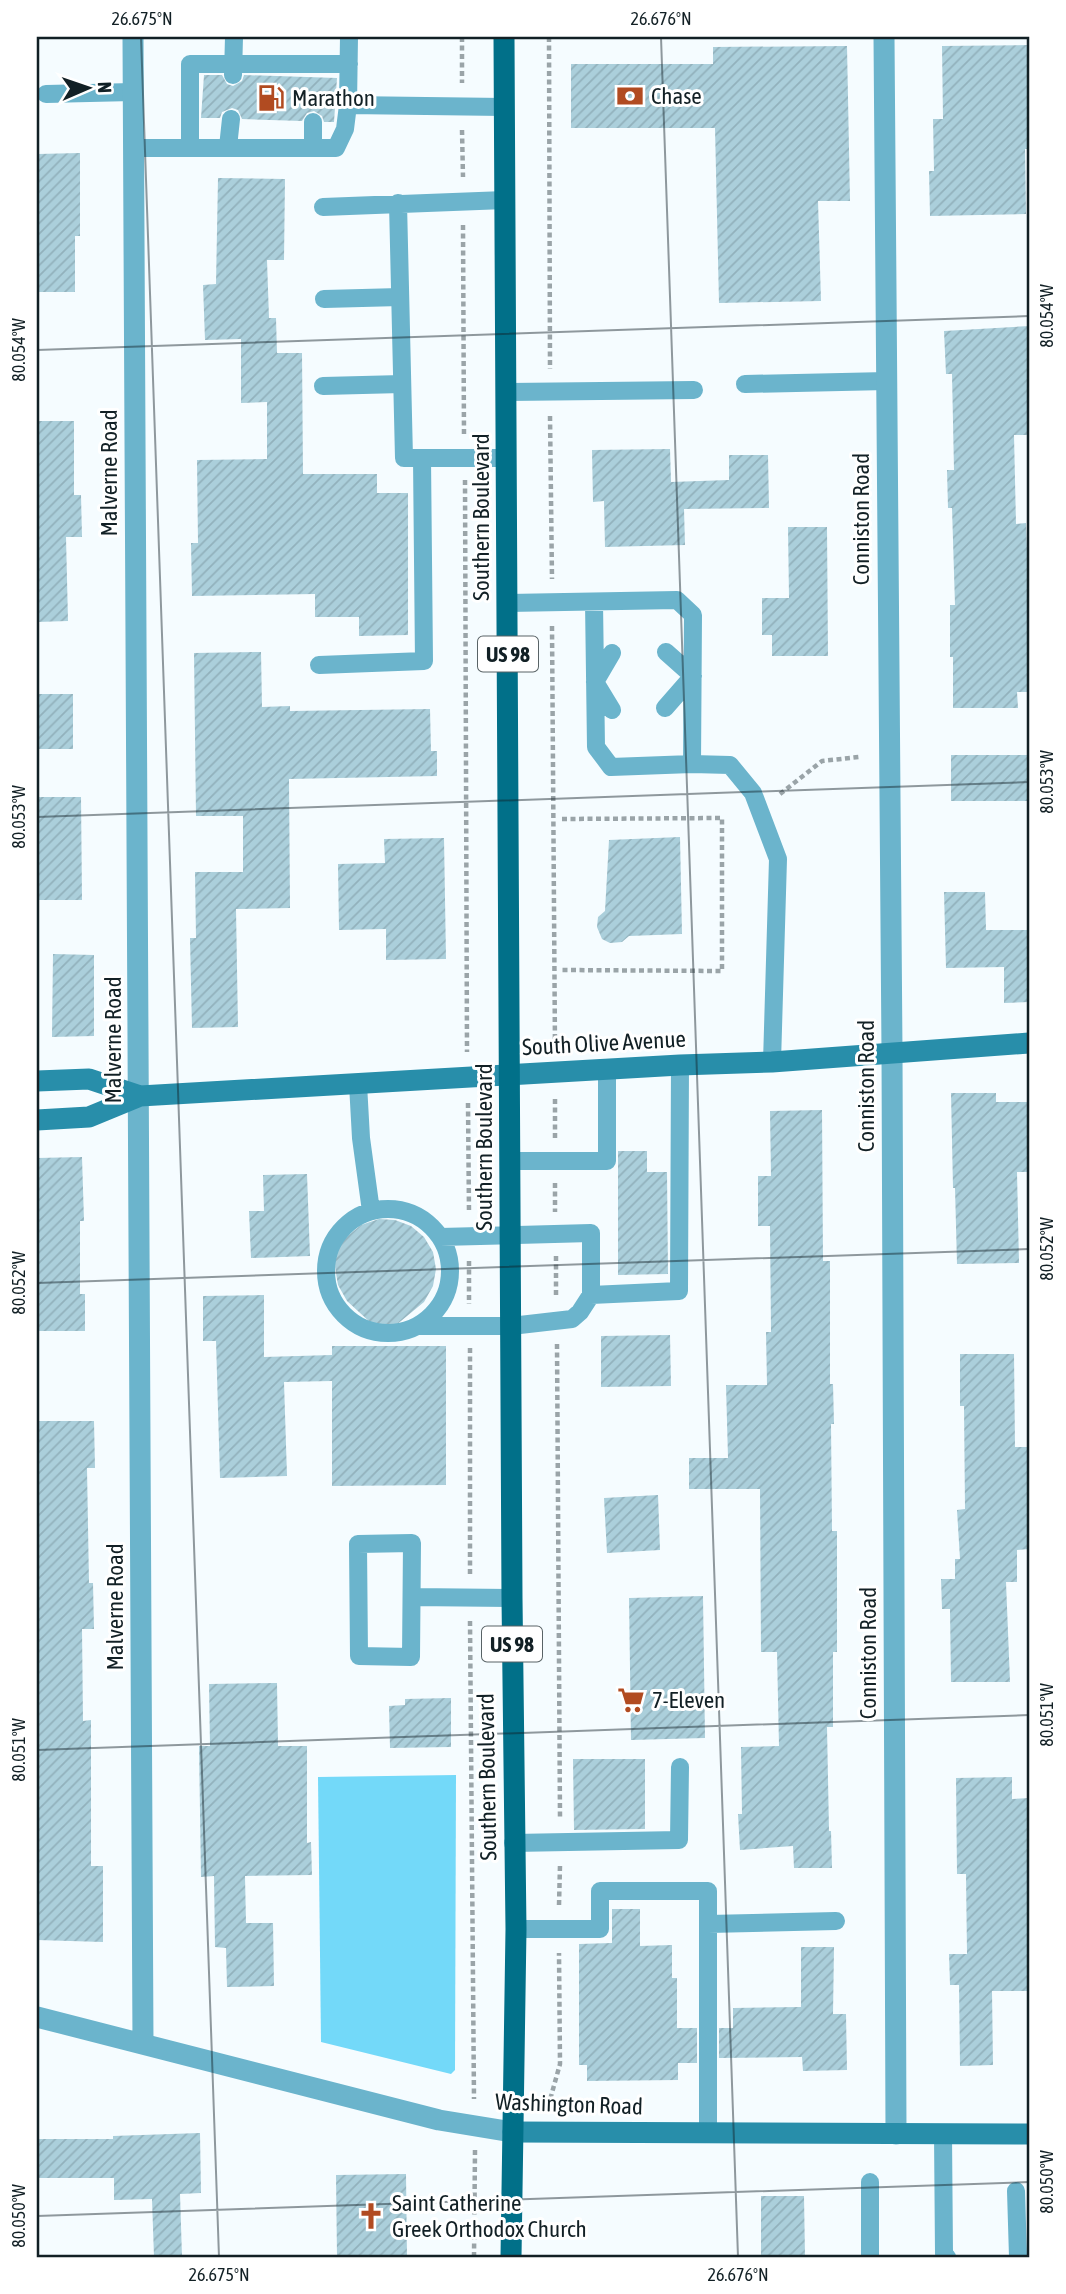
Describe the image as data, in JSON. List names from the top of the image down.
{
  "streets": {
    "main road": ["Southern Boulevard", "US 98"],
    "street": [
      "Malverne Road",
      "Conniston Road",
      "South Olive Avenue",
      "Washington Road"
    ]
  },
  "crossings": [
    ["Malverne Road", "South Olive Avenue"],
    ["Malverne Road", "Washington Road"],
    ["Southern Boulevard", "South Olive Avenue"],
    ["Southern Boulevard", "Washington Road"],
    ["Conniston Road", "South Olive Avenue"],
    ["Conniston Road", "Washington Road"]
  ],
  "places": {
    "bank": ["Chase"],
    "fuel station": ["Marathon"],
    "supermarket": ["7-Eleven"],
    "church": ["Saint Catherine Greek Orthodox Church"]
  },
  "north": "right",
  "coordinates": [
    "26.675°N",
    "26.676°N",
    "80.054°W",
    "80.053°W",
    "80.052°W",
    "80.051°W",
    "80.050°W"
  ]
}
